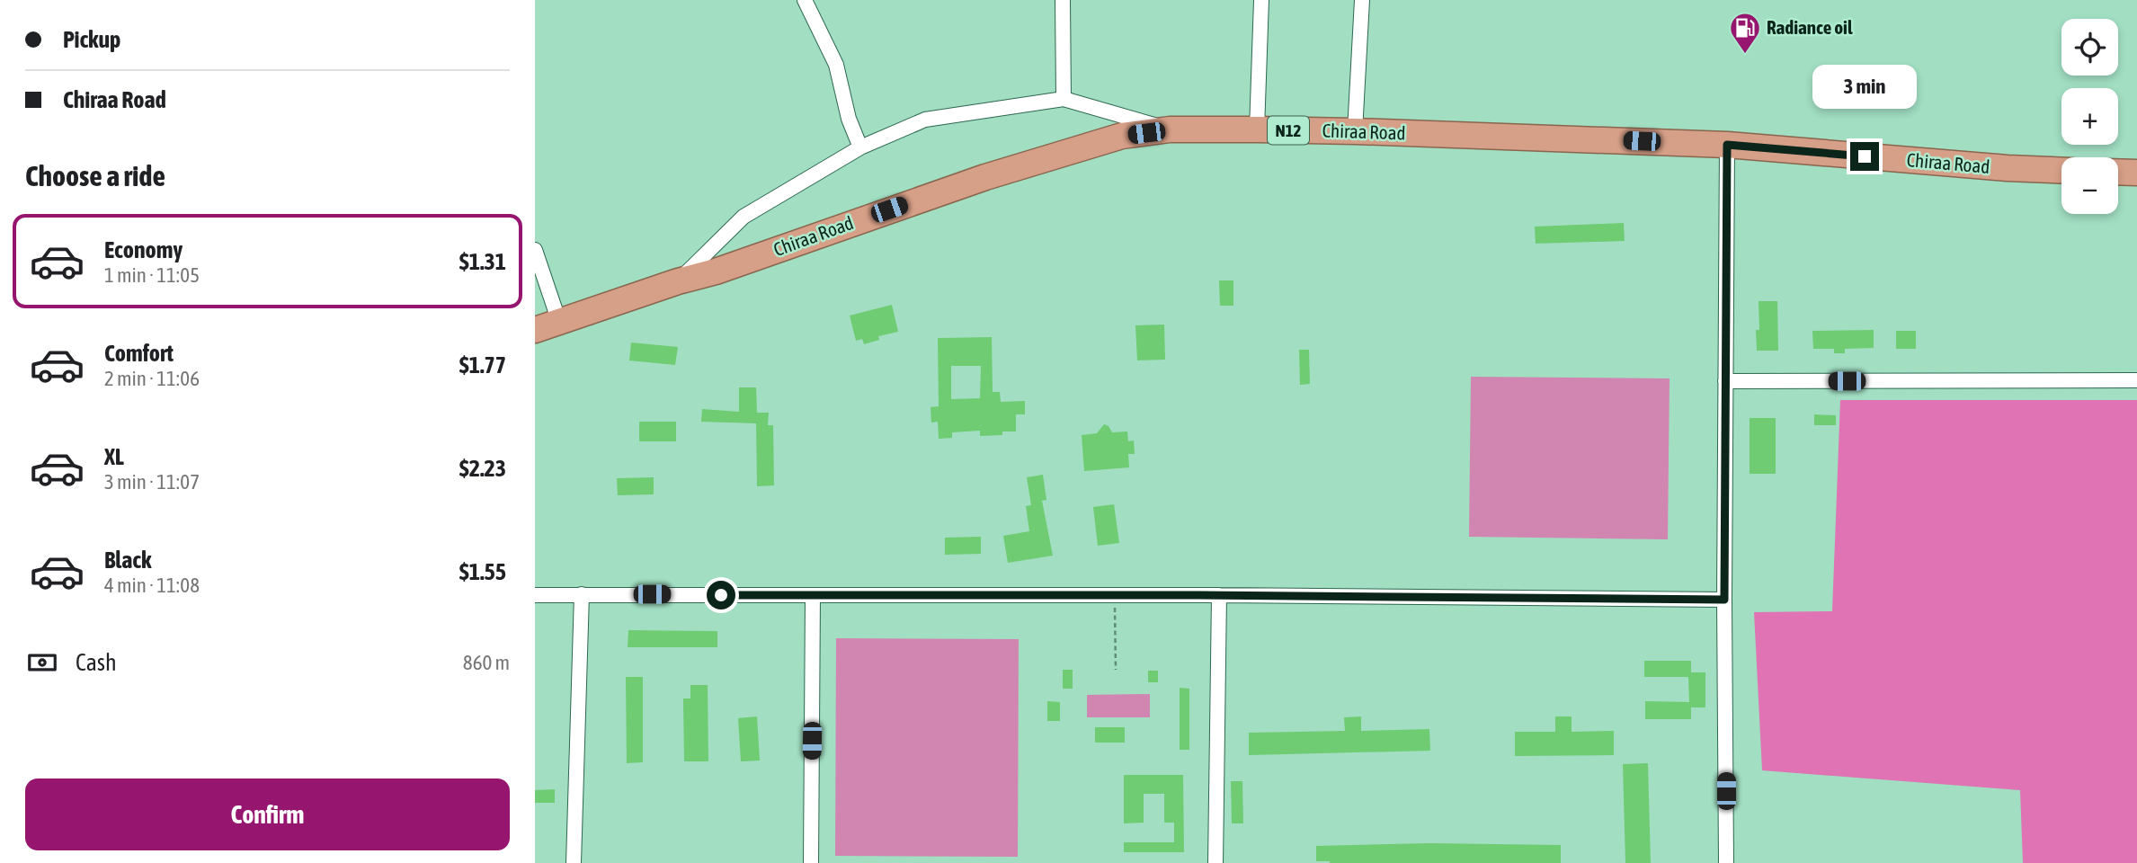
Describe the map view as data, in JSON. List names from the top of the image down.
{
  "streets": {
    "highway": ["N12", "Chiraa Road"]
  },
  "places": {
    "fuel station": ["Radiance oil"]
  },
  "page": {
    "banner": ["Pickup", "Chiraa Road"],
    "map_buttons": ["+", "−"],
    "bubble": "3 min",
    "heading": "Choose a ride",
    "list": [
      {
        "name": "Economy",
        "note": "1 min · 11:05",
        "value": "$1.31"
      },
      {
        "name": "Comfort",
        "note": "2 min · 11:06",
        "value": "$1.77"
      },
      {
        "name": "XL",
        "note": "3 min · 11:07",
        "value": "$2.23"
      },
      {
        "name": "Black",
        "note": "4 min · 11:08",
        "value": "$1.55"
      }
    ],
    "pay": ["Cash", "860 m"],
    "buttons": "Confirm"
  }
}
